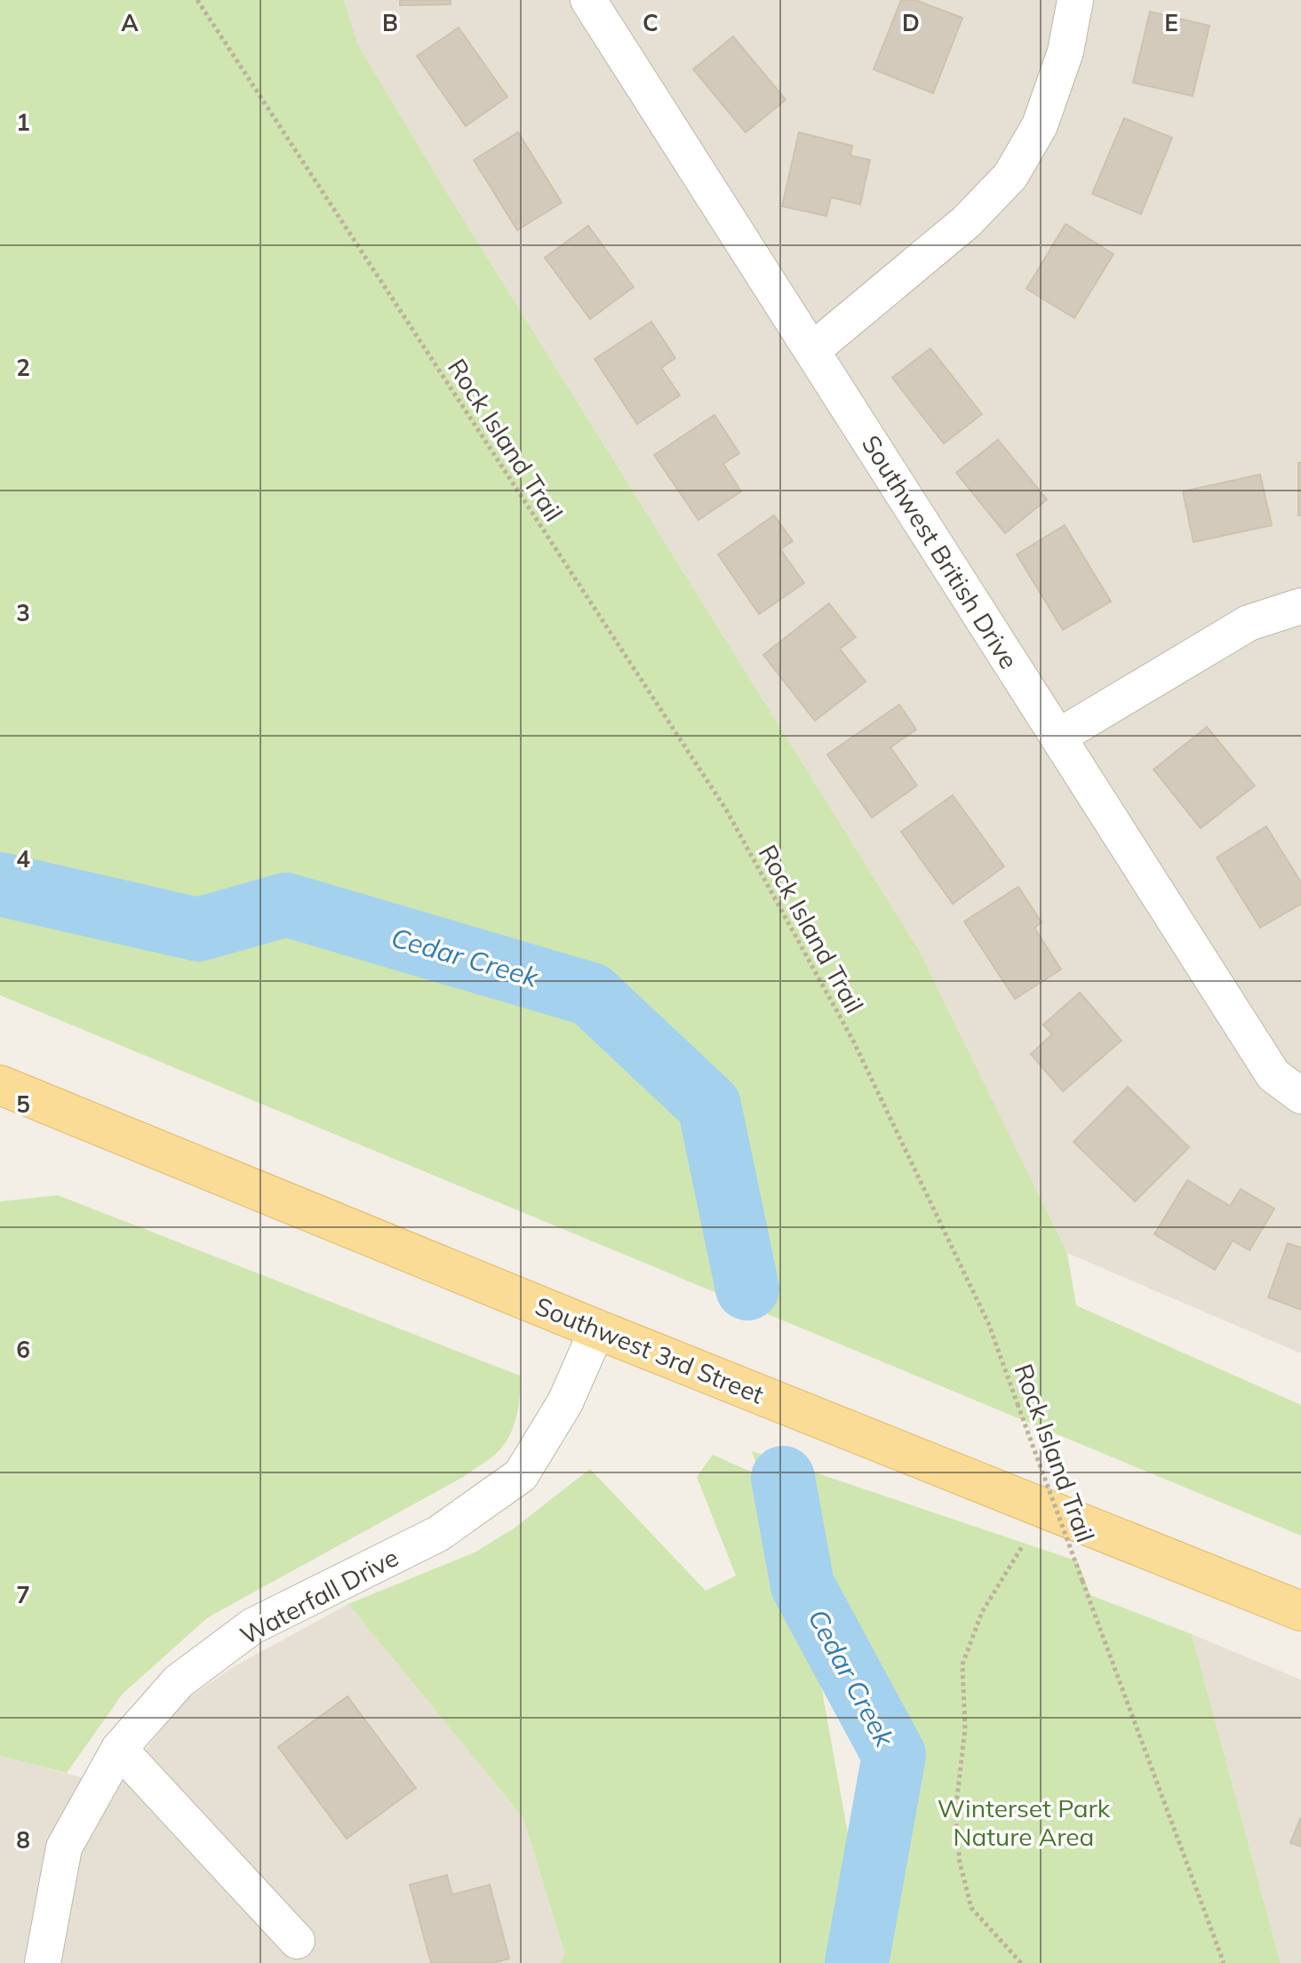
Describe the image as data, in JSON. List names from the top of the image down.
{
  "streets": {
    "main road": ["Southwest 3rd Street"],
    "street": ["Southwest British Drive", "Waterfall Drive"],
    "path": ["Rock Island Trail"]
  },
  "crossings": [
    ["Southwest 3rd Street", "Waterfall Drive"]
  ],
  "water": ["Cedar Creek"],
  "parks": ["Winterset Park Nature Area"],
  "grid": {
    "columns": [
      "A",
      "B",
      "C",
      "D",
      "E"
    ],
    "rows": [
      "1",
      "2",
      "3",
      "4",
      "5",
      "6",
      "7",
      "8"
    ]
  }
}
